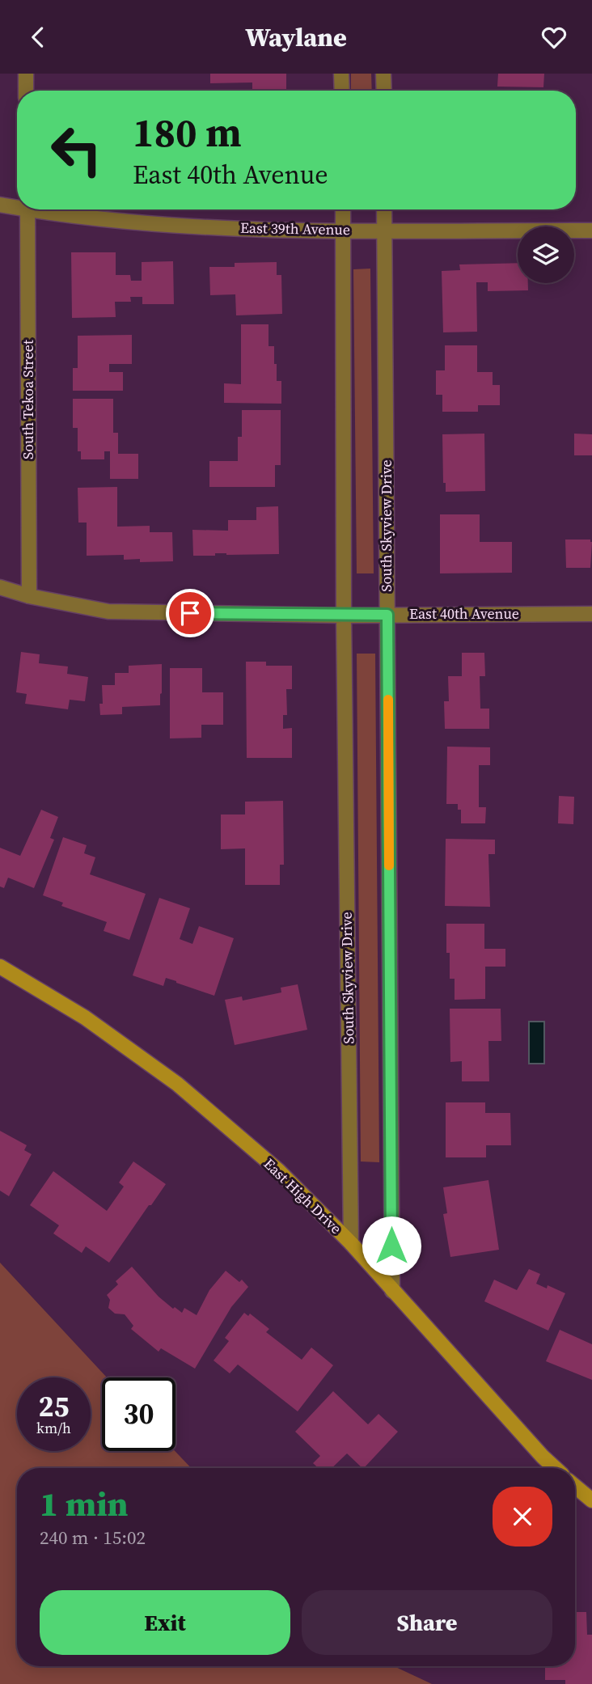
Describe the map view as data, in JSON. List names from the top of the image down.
{
  "streets": {
    "main road": ["East High Drive"],
    "street": [
      "East 39th Avenue",
      "South Tekoa Street",
      "South Skyview Drive",
      "East 40th Avenue"
    ]
  },
  "crossings": [
    ["East 39th Avenue", "South Skyview Drive"],
    ["South Tekoa Street", "East 40th Avenue"],
    ["South Skyview Drive", "East 40th Avenue"],
    ["South Skyview Drive", "East High Drive"]
  ],
  "page": {
    "header": "Waylane",
    "turn": ["180 m", "East 40th Avenue"],
    "speed": "25 km/h",
    "limit": "30",
    "heading": ["1 min", "240 m · 15:02"],
    "buttons": ["Exit", "Share"]
  }
}
